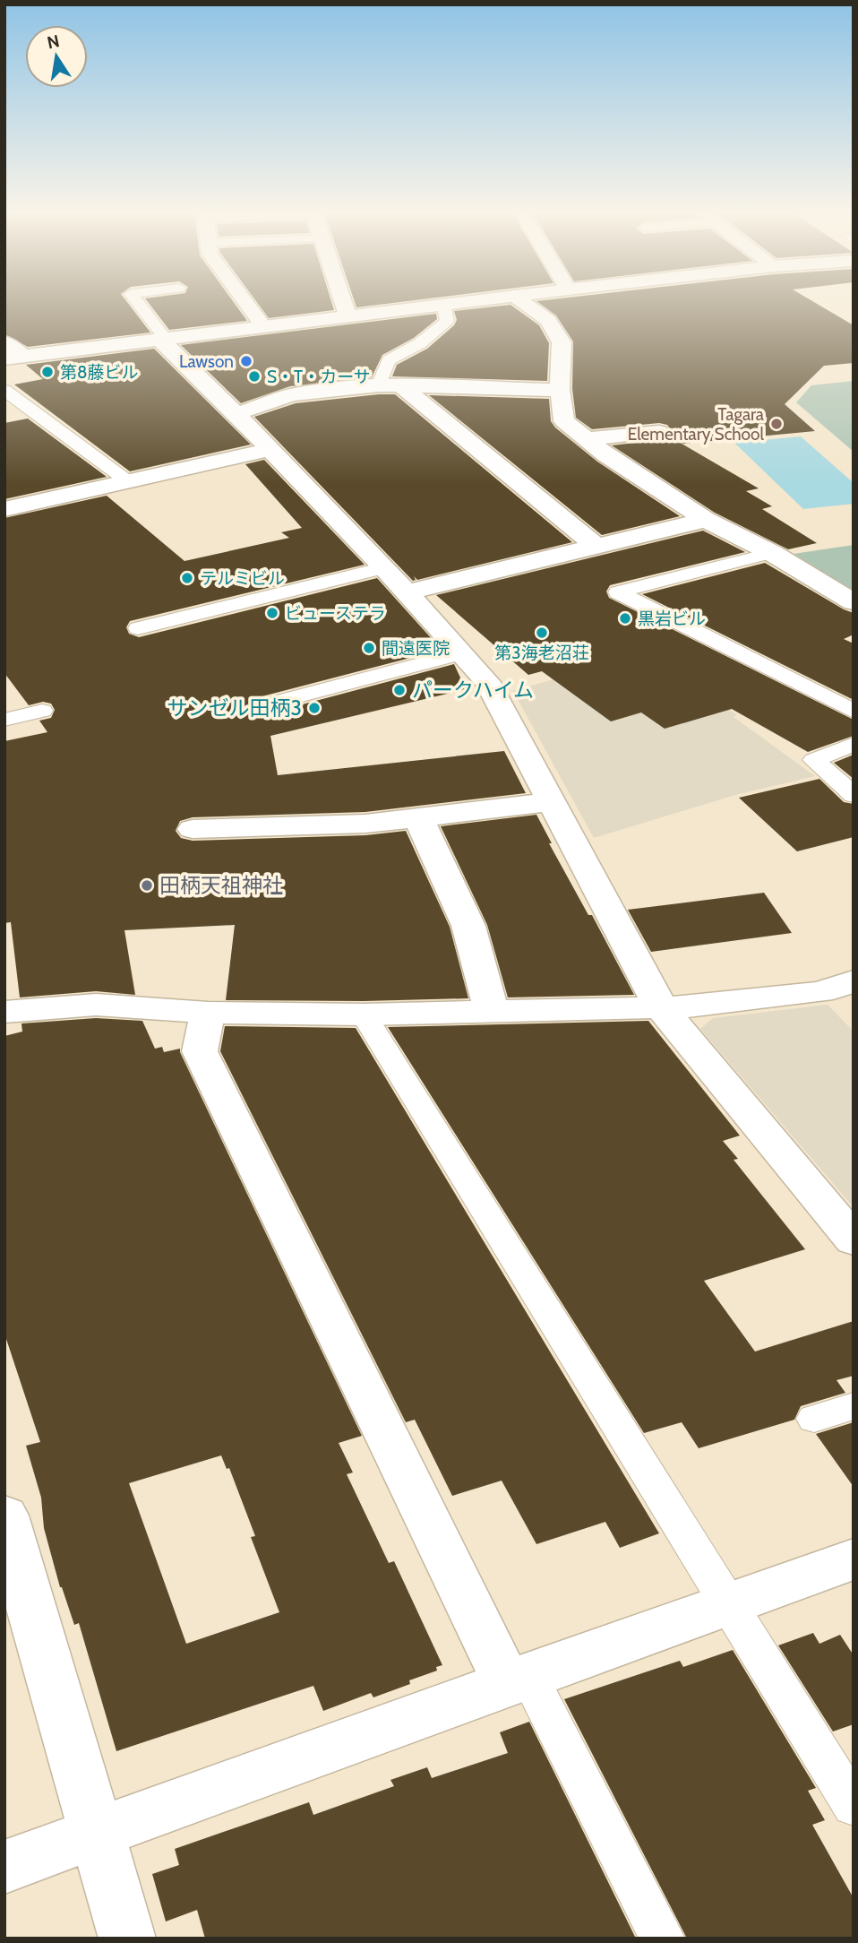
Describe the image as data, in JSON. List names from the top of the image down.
{
  "places": [
    "Lawson",
    "第8藤ビル",
    "S・T・カーサ",
    "Tagara Elementary School",
    "テルミビル",
    "ビューステラ",
    "黒岩ビル",
    "第3海老沼荘",
    "間遠医院",
    "パークハイム",
    "サンゼル田柄3",
    "田柄天祖神社"
  ],
  "north": "top"
}
